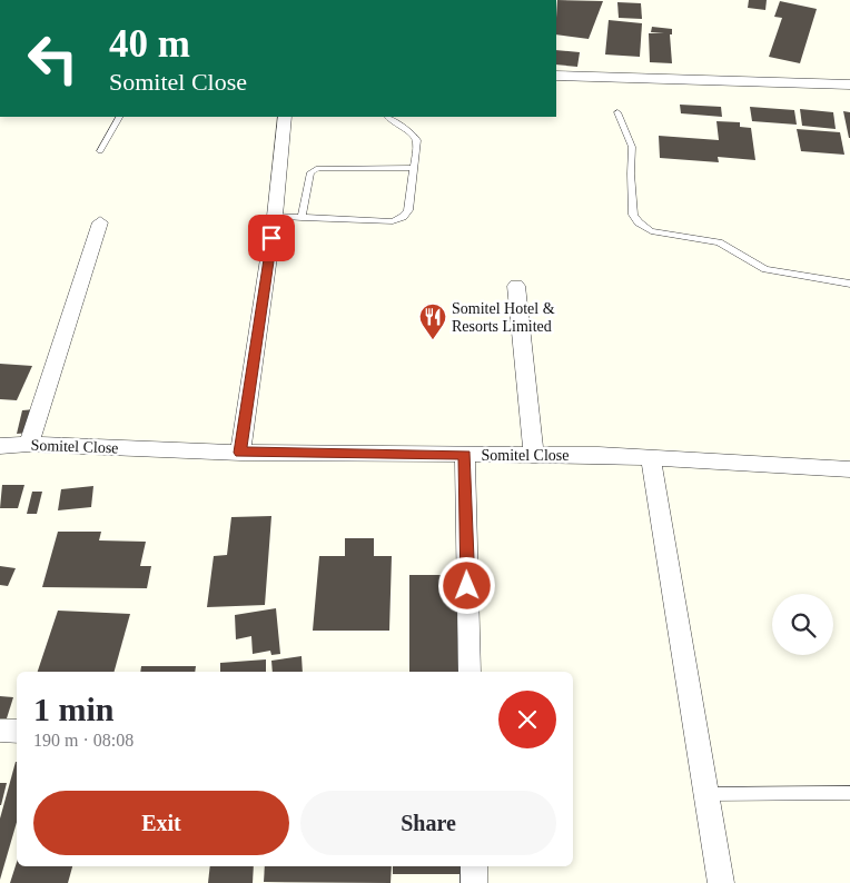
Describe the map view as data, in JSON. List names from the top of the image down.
{
  "streets": {
    "street": ["Somitel Close"]
  },
  "places": {
    "restaurant": ["Somitel Hotel & Resorts Limited"]
  },
  "page": {
    "turn": ["40 m", "Somitel Close"],
    "heading": ["1 min", "190 m · 08:08"],
    "buttons": ["Exit", "Share"]
  }
}
